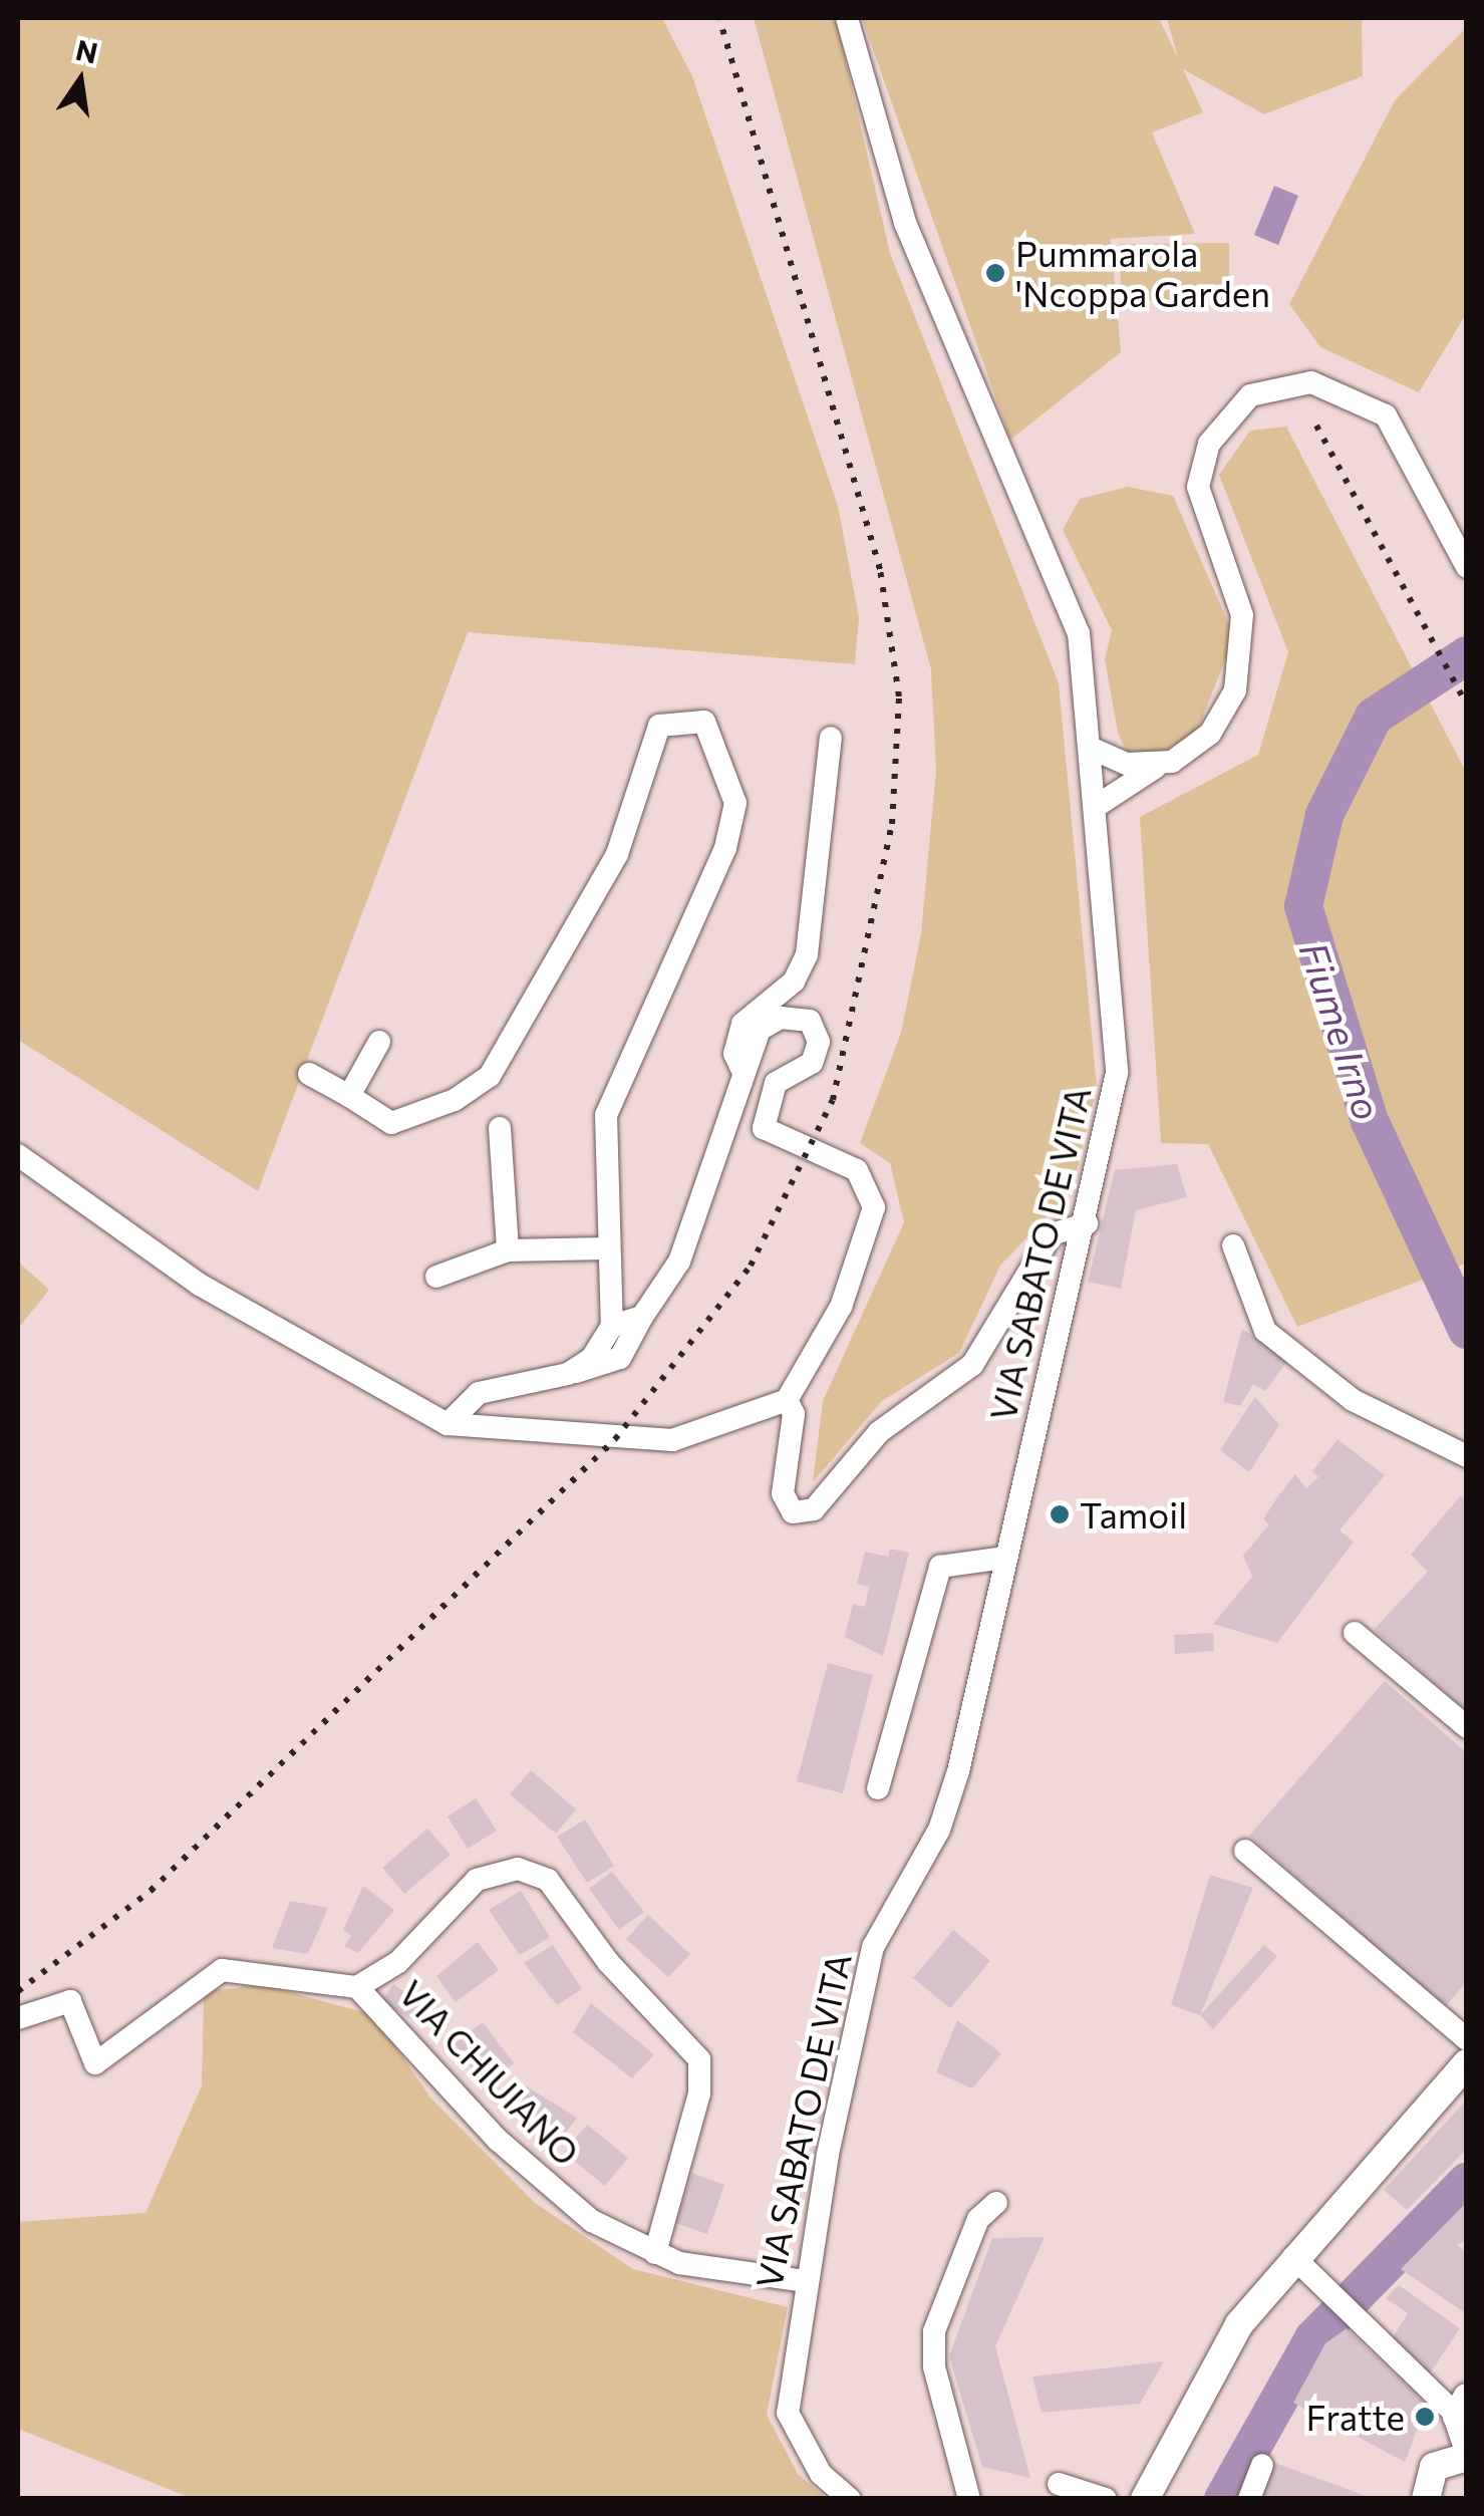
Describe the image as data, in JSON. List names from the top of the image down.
{
  "streets": {
    "street": ["VIA SABATO DE VITA", "VIA CHIUIANO"]
  },
  "crossings": [
    ["VIA SABATO DE VITA", "VIA CHIUIANO"]
  ],
  "water": ["Fiume Irno"],
  "places": ["Pummarola 'Ncoppa Garden", "Tamoil", "Fratte"],
  "north": "top"
}
